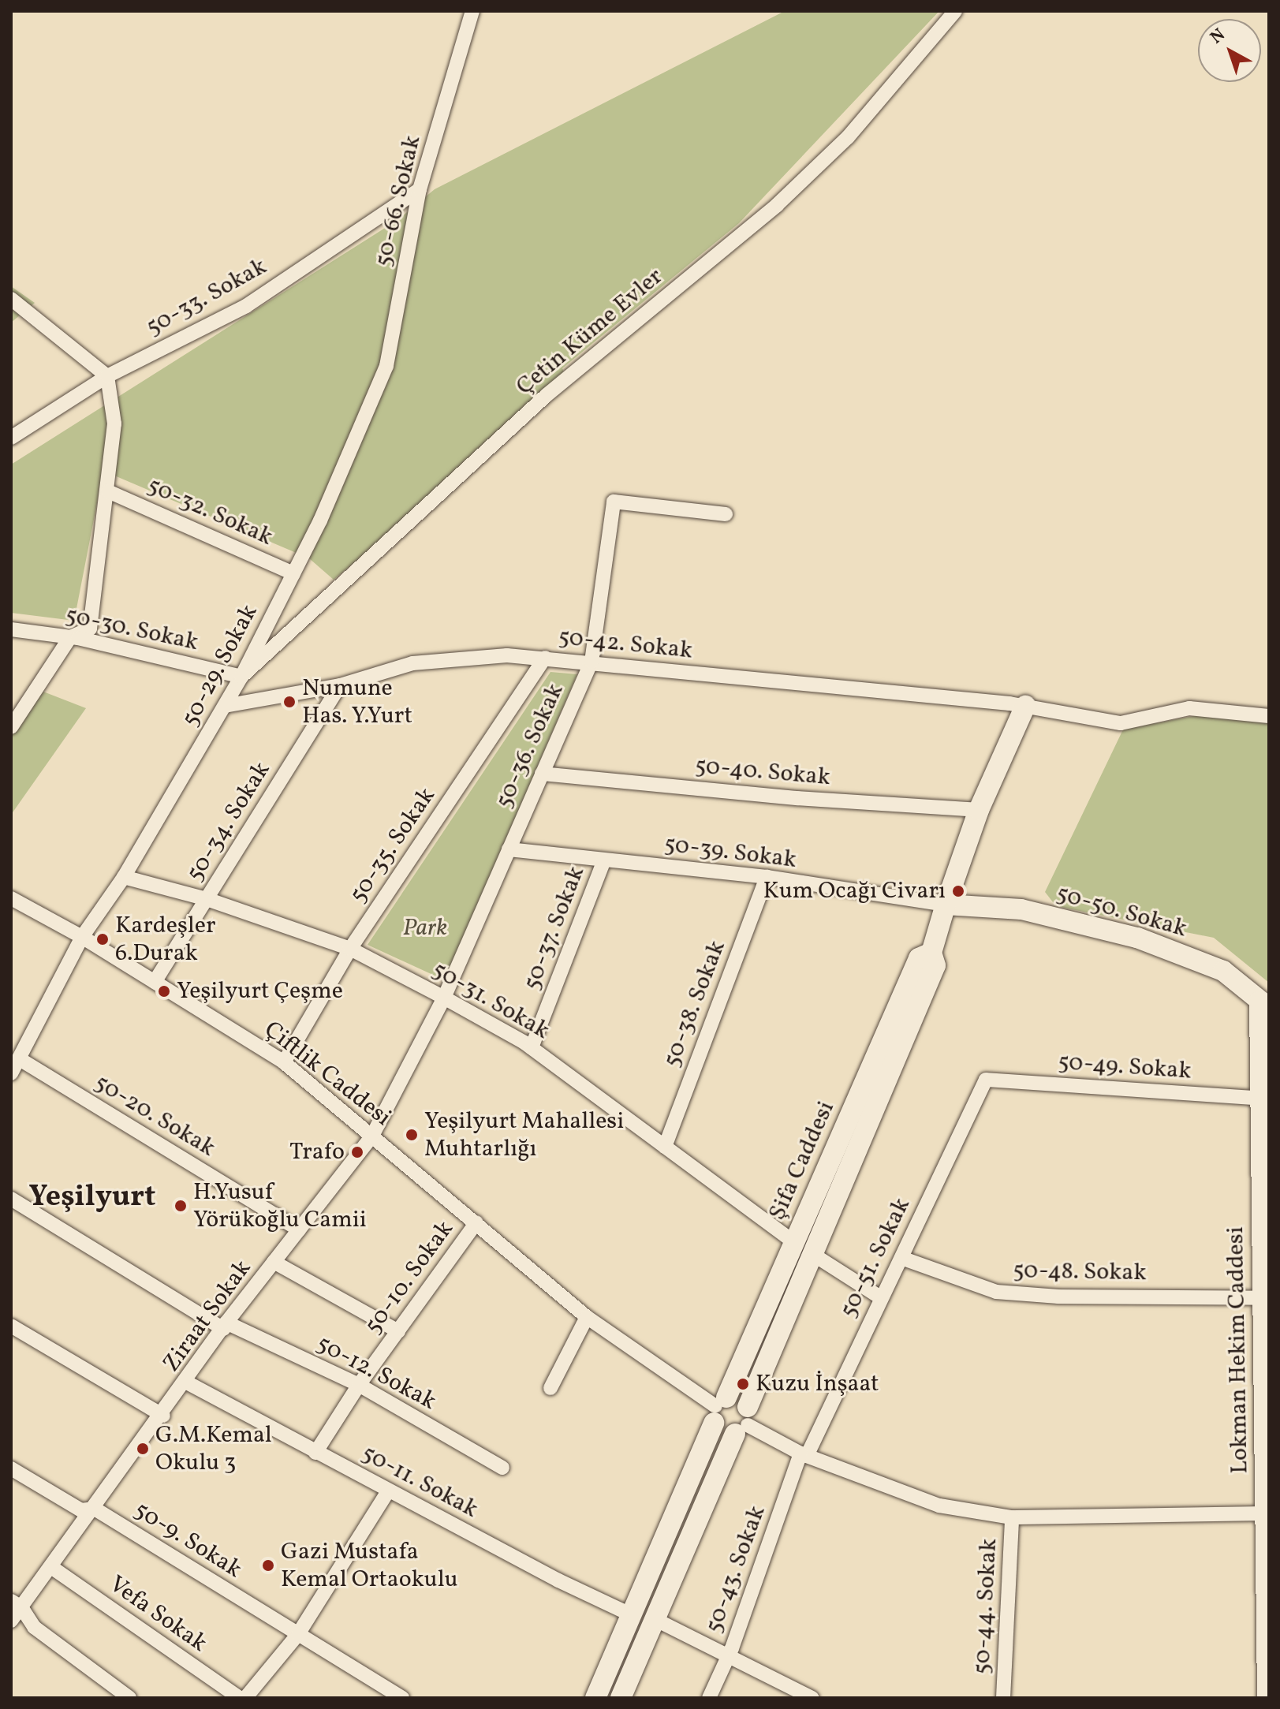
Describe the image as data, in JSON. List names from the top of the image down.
{
  "streets": {
    "street": [
      "50-66. Sokak",
      "50-33. Sokak",
      "Çetin Küme Evler",
      "50-32. Sokak",
      "50-30. Sokak",
      "50-42. Sokak",
      "50-29. Sokak",
      "50-36. Sokak",
      "50-40. Sokak",
      "50-34. Sokak",
      "50-35. Sokak",
      "50-39. Sokak",
      "50-50. Sokak",
      "50-37. Sokak",
      "50-31. Sokak",
      "50-38. Sokak",
      "50-49. Sokak",
      "Çiftlik Caddesi",
      "50-20. Sokak",
      "Şifa Caddesi",
      "50-51. Sokak",
      "50-48. Sokak",
      "50-10. Sokak",
      "Ziraat Sokak",
      "Lokman Hekim Caddesi",
      "50-12. Sokak",
      "50-11. Sokak",
      "50-9. Sokak",
      "50-43. Sokak",
      "50-44. Sokak",
      "Vefa Sokak"
    ]
  },
  "crossings": [
    ["50-66. Sokak", "50-33. Sokak"],
    ["50-66. Sokak", "50-29. Sokak"],
    ["Çetin Küme Evler", "50-30. Sokak"],
    ["Çetin Küme Evler", "50-29. Sokak"],
    ["50-32. Sokak", "50-29. Sokak"],
    ["50-30. Sokak", "50-29. Sokak"],
    ["50-42. Sokak", "50-29. Sokak"],
    ["50-42. Sokak", "50-36. Sokak"],
    ["50-42. Sokak", "50-34. Sokak"],
    ["50-42. Sokak", "50-35. Sokak"],
    ["50-42. Sokak", "Şifa Caddesi"],
    ["50-29. Sokak", "50-31. Sokak"],
    ["50-29. Sokak", "Çiftlik Caddesi"],
    ["50-29. Sokak", "50-20. Sokak"],
    ["50-36. Sokak", "50-40. Sokak"],
    ["50-36. Sokak", "50-39. Sokak"],
    ["50-36. Sokak", "50-31. Sokak"],
    ["50-36. Sokak", "Ziraat Sokak"],
    ["50-40. Sokak", "Şifa Caddesi"],
    ["50-34. Sokak", "50-31. Sokak"],
    ["50-34. Sokak", "Çiftlik Caddesi"],
    ["50-35. Sokak", "50-31. Sokak"],
    ["50-35. Sokak", "Çiftlik Caddesi"],
    ["50-39. Sokak", "50-50. Sokak"],
    ["50-39. Sokak", "50-37. Sokak"],
    ["50-39. Sokak", "50-38. Sokak"],
    ["50-39. Sokak", "Şifa Caddesi"],
    ["50-50. Sokak", "Şifa Caddesi"],
    ["50-50. Sokak", "Lokman Hekim Caddesi"],
    ["50-37. Sokak", "50-31. Sokak"],
    ["50-31. Sokak", "50-38. Sokak"],
    ["50-31. Sokak", "Şifa Caddesi"],
    ["50-31. Sokak", "Ziraat Sokak"],
    ["50-49. Sokak", "50-51. Sokak"],
    ["50-49. Sokak", "Lokman Hekim Caddesi"],
    ["Çiftlik Caddesi", "Şifa Caddesi"],
    ["Çiftlik Caddesi", "50-10. Sokak"],
    ["Çiftlik Caddesi", "Ziraat Sokak"],
    ["50-20. Sokak", "Ziraat Sokak"],
    ["Şifa Caddesi", "50-11. Sokak"],
    ["50-51. Sokak", "50-48. Sokak"],
    ["50-51. Sokak", "50-43. Sokak"],
    ["50-48. Sokak", "Lokman Hekim Caddesi"],
    ["50-10. Sokak", "50-12. Sokak"],
    ["50-10. Sokak", "50-11. Sokak"],
    ["Ziraat Sokak", "50-12. Sokak"],
    ["Ziraat Sokak", "50-11. Sokak"],
    ["Ziraat Sokak", "50-9. Sokak"],
    ["Ziraat Sokak", "Vefa Sokak"]
  ],
  "districts": ["Yeşilyurt"],
  "parks": ["Park"],
  "places": [
    "Numune Has. Y.Yurt",
    "Kum Ocağı Civarı",
    "Kardeşler 6.Durak",
    "Yeşilyurt Çeşme",
    "Yeşilyurt Mahallesi Muhtarlığı",
    "Trafo",
    "H.Yusuf Yörükoğlu Camii",
    "Kuzu İnşaat",
    "G.M.Kemal Okulu 3",
    "Gazi Mustafa Kemal Ortaokulu"
  ],
  "north": "top left"
}
